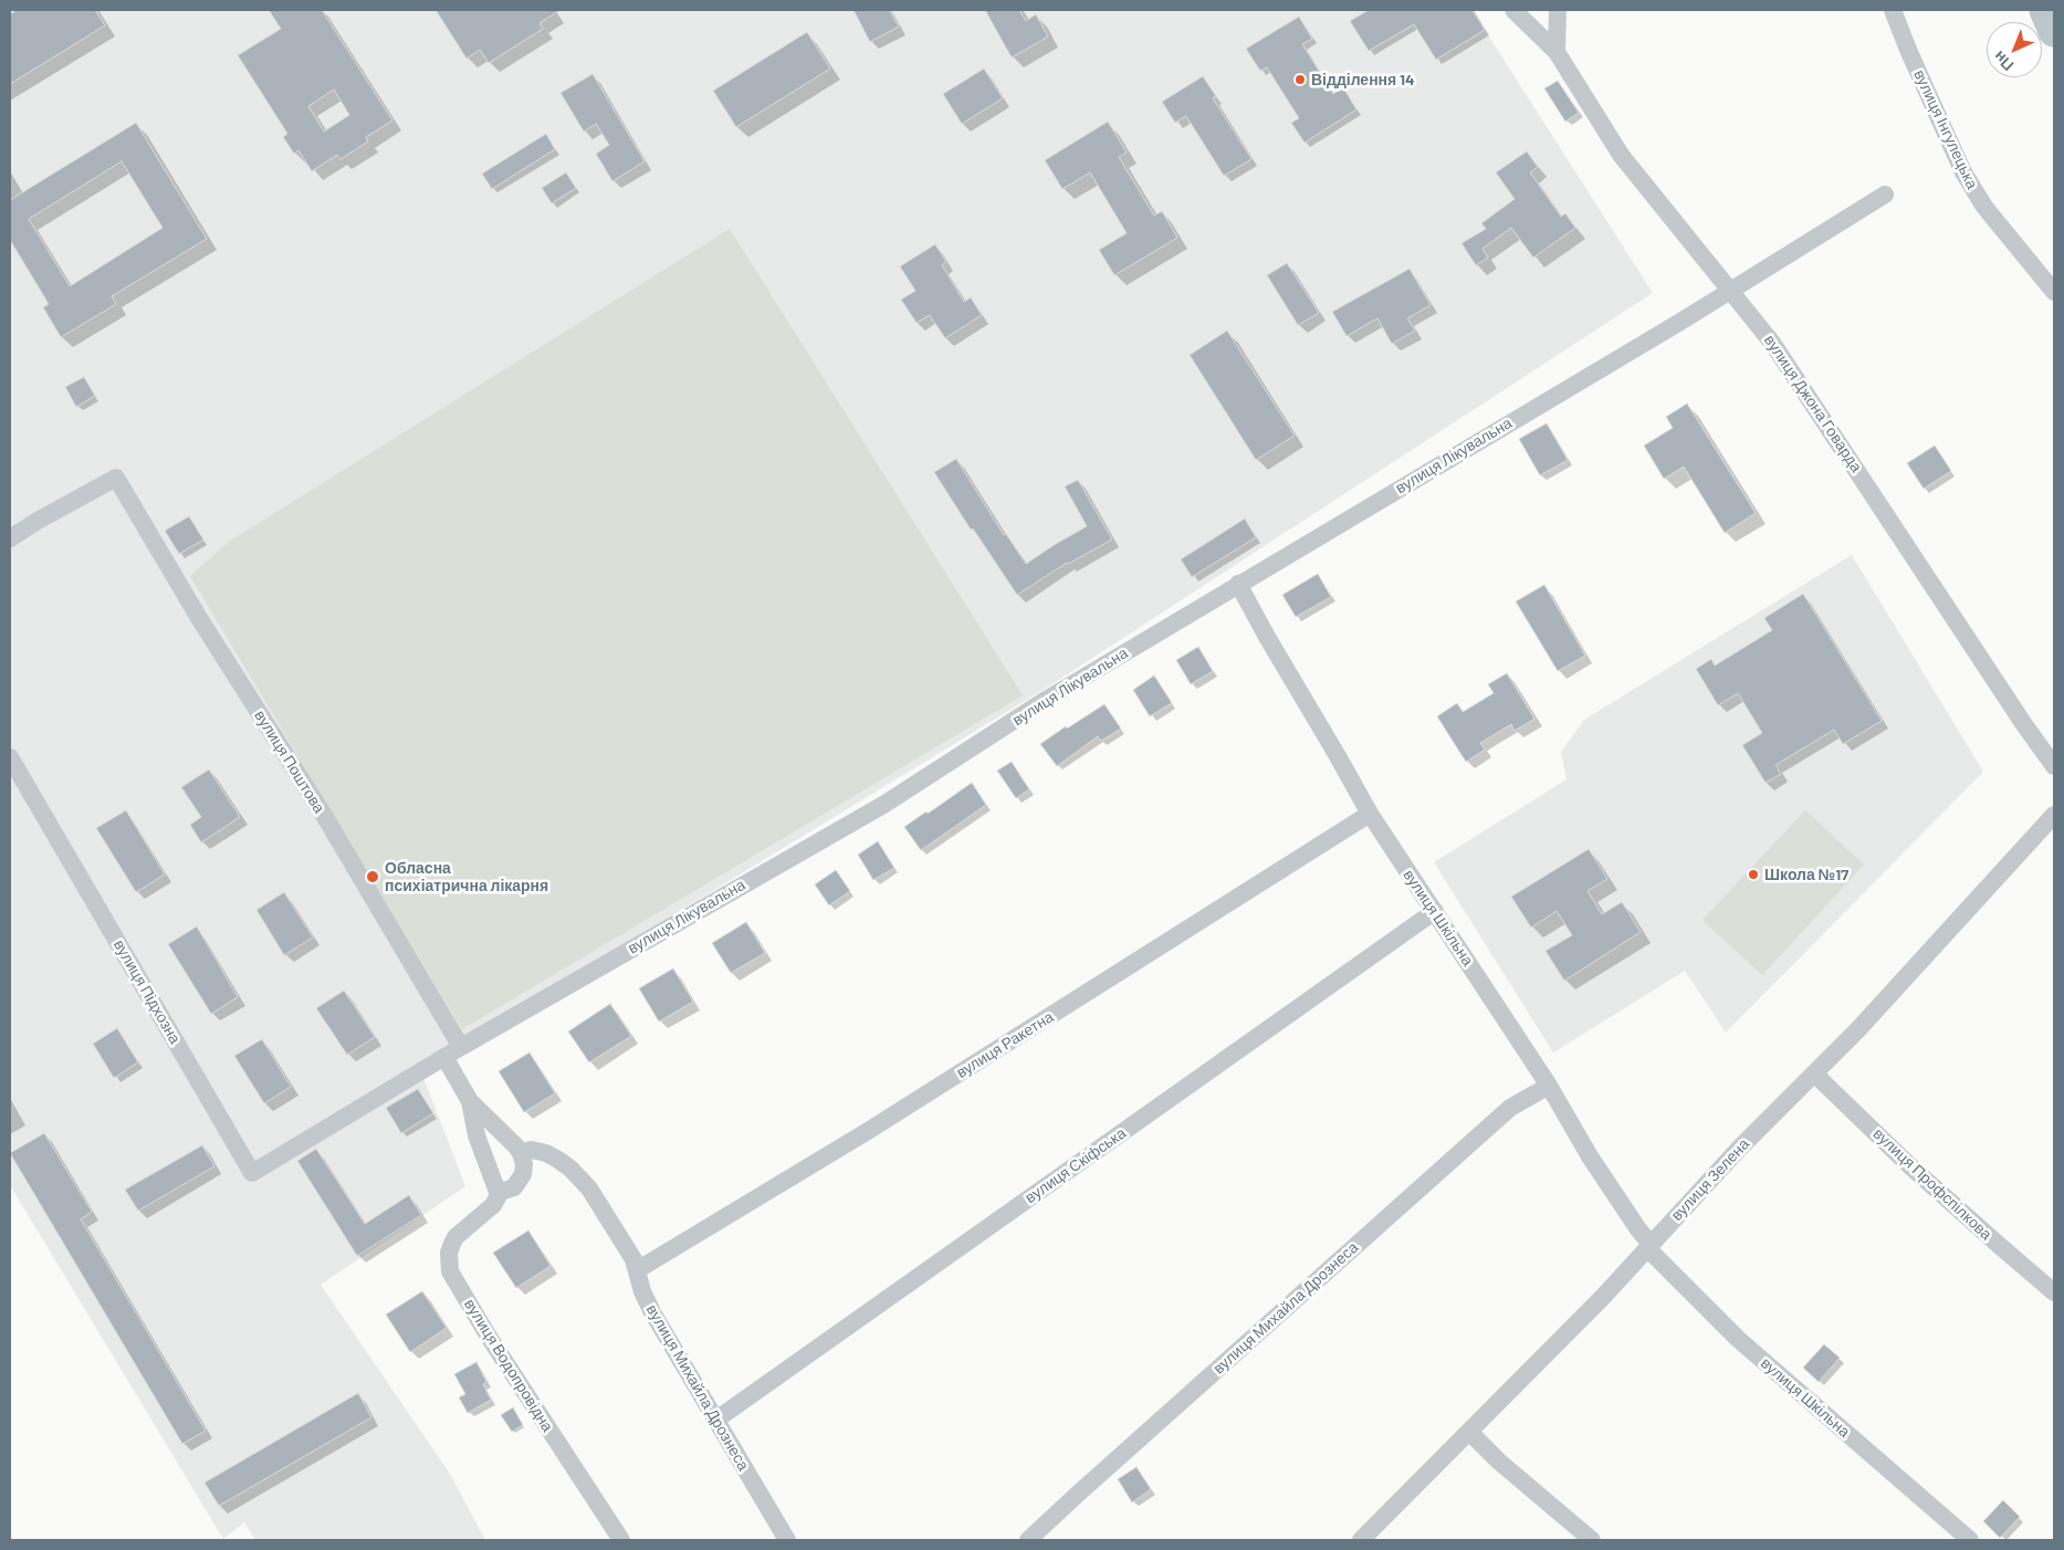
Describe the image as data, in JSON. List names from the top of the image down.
{
  "streets": {
    "street": [
      "вулиця Інгулецька",
      "вулиця Джона Говарда",
      "вулиця Лікувальна",
      "вулиця Поштова",
      "вулиця Шкільна",
      "вулиця Підхозна",
      "вулиця Ракетна",
      "вулиця Скіфська",
      "вулиця Зелена",
      "вулиця Профспілкова",
      "вулиця Михайла Дрознеса",
      "вулиця Водопровідна"
    ]
  },
  "crossings": [
    ["вулиця Джона Говарда", "вулиця Лікувальна"],
    ["вулиця Лікувальна", "вулиця Поштова"],
    ["вулиця Лікувальна", "вулиця Шкільна"],
    ["вулиця Лікувальна", "вулиця Підхозна"],
    ["вулиця Шкільна", "вулиця Ракетна"],
    ["вулиця Шкільна", "вулиця Скіфська"],
    ["вулиця Шкільна", "вулиця Зелена"],
    ["вулиця Шкільна", "вулиця Михайла Дрознеса"],
    ["вулиця Ракетна", "вулиця Михайла Дрознеса"],
    ["вулиця Скіфська", "вулиця Михайла Дрознеса"],
    ["вулиця Зелена", "вулиця Профспілкова"],
    ["вулиця Михайла Дрознеса", "вулиця Водопровідна"]
  ],
  "places": ["Відділення 14", "Школа №17", "Обласна психіатрична лікарня"],
  "north": "bottom left"
}
